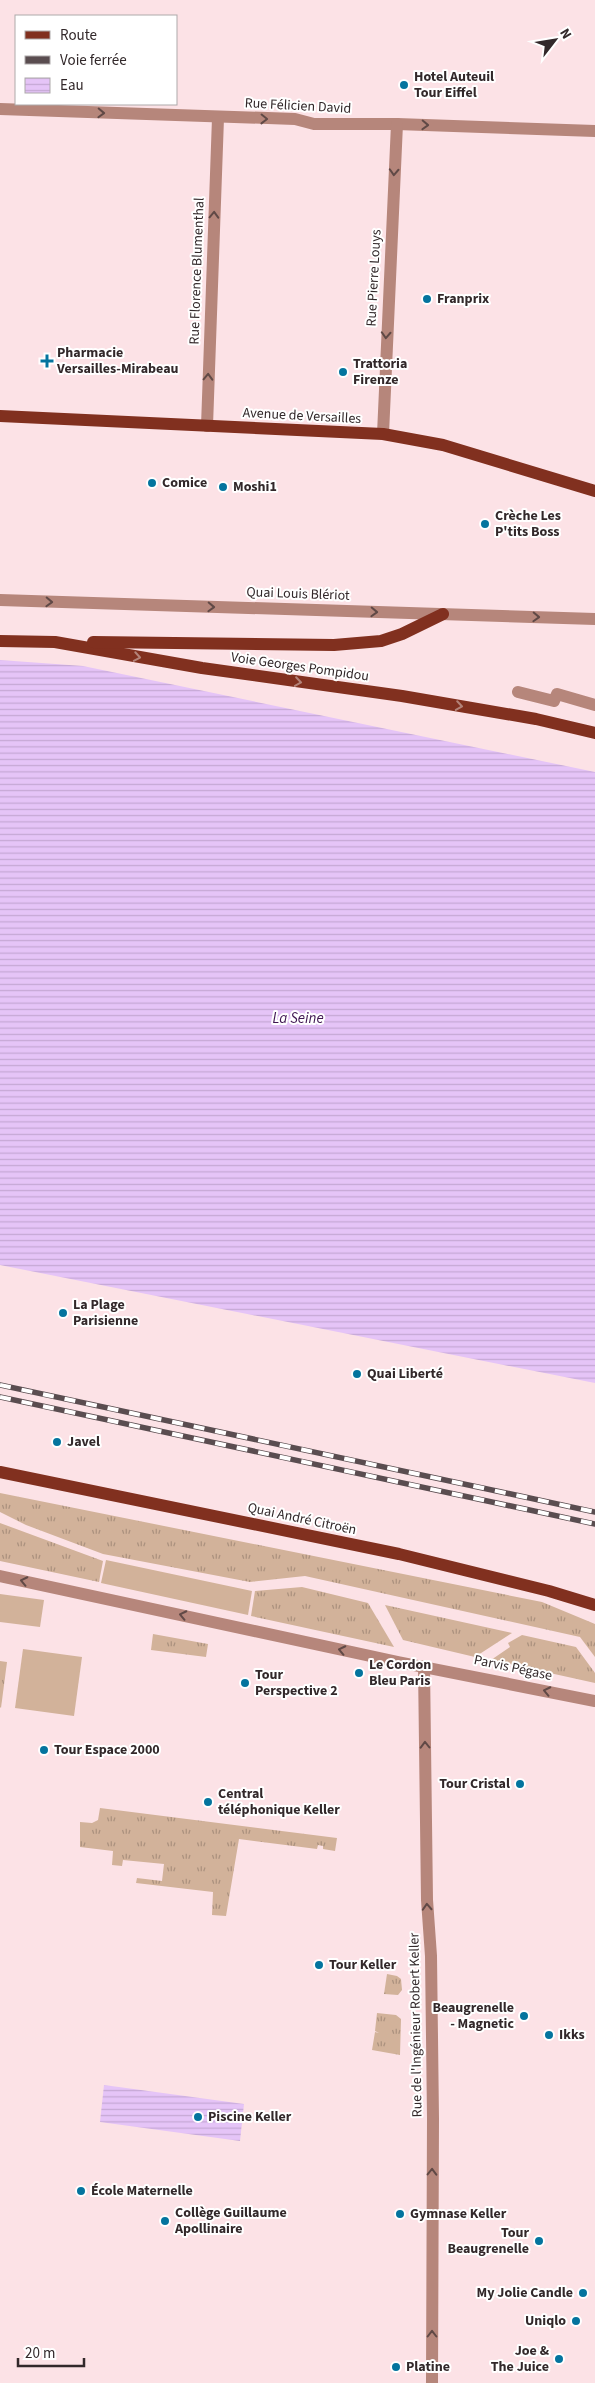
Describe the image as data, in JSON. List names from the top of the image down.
{
  "streets": {
    "main road": ["Avenue de Versailles", "Voie Georges Pompidou", "Quai André Citroën"],
    "street": [
      "Rue Félicien David",
      "Rue Florence Blumenthal",
      "Rue Pierre Louys",
      "Quai Louis Blériot",
      "Parvis Pégase",
      "Rue de l'Ingénieur Robert Keller"
    ]
  },
  "crossings": [
    ["Rue Félicien David", "Rue Florence Blumenthal"],
    ["Rue Félicien David", "Rue Pierre Louys"],
    ["Rue Florence Blumenthal", "Avenue de Versailles"],
    ["Rue Pierre Louys", "Avenue de Versailles"],
    ["Parvis Pégase", "Rue de l'Ingénieur Robert Keller"]
  ],
  "one_way": [
    "Rue Félicien David",
    "Rue Florence Blumenthal",
    "Rue Pierre Louys",
    "Quai Louis Blériot",
    "Parvis Pégase",
    "Rue de l'Ingénieur Robert Keller"
  ],
  "water": ["La Seine"],
  "places": {
    "other": [
      "Hotel Auteuil Tour Eiffel",
      "Franprix",
      "Trattoria Firenze",
      "Comice",
      "Moshi1",
      "Crèche Les P'tits Boss",
      "La Plage Parisienne",
      "Quai Liberté",
      "Javel",
      "Le Cordon Bleu Paris",
      "Tour Perspective 2",
      "Tour Espace 2000",
      "Tour Cristal",
      "Central téléphonique Keller",
      "Tour Keller",
      "Beaugrenelle - Magnetic",
      "Ikks",
      "Piscine Keller",
      "École Maternelle",
      "Gymnase Keller",
      "Collège Guillaume Apollinaire",
      "Tour Beaugrenelle",
      "My Jolie Candle",
      "Uniqlo",
      "Joe & The Juice",
      "Platine"
    ],
    "health": ["Pharmacie Versailles-Mirabeau"]
  },
  "legend": ["Route", "Voie ferrée", "Eau"],
  "scale_bar": "20 m",
  "north": "top right"
}
